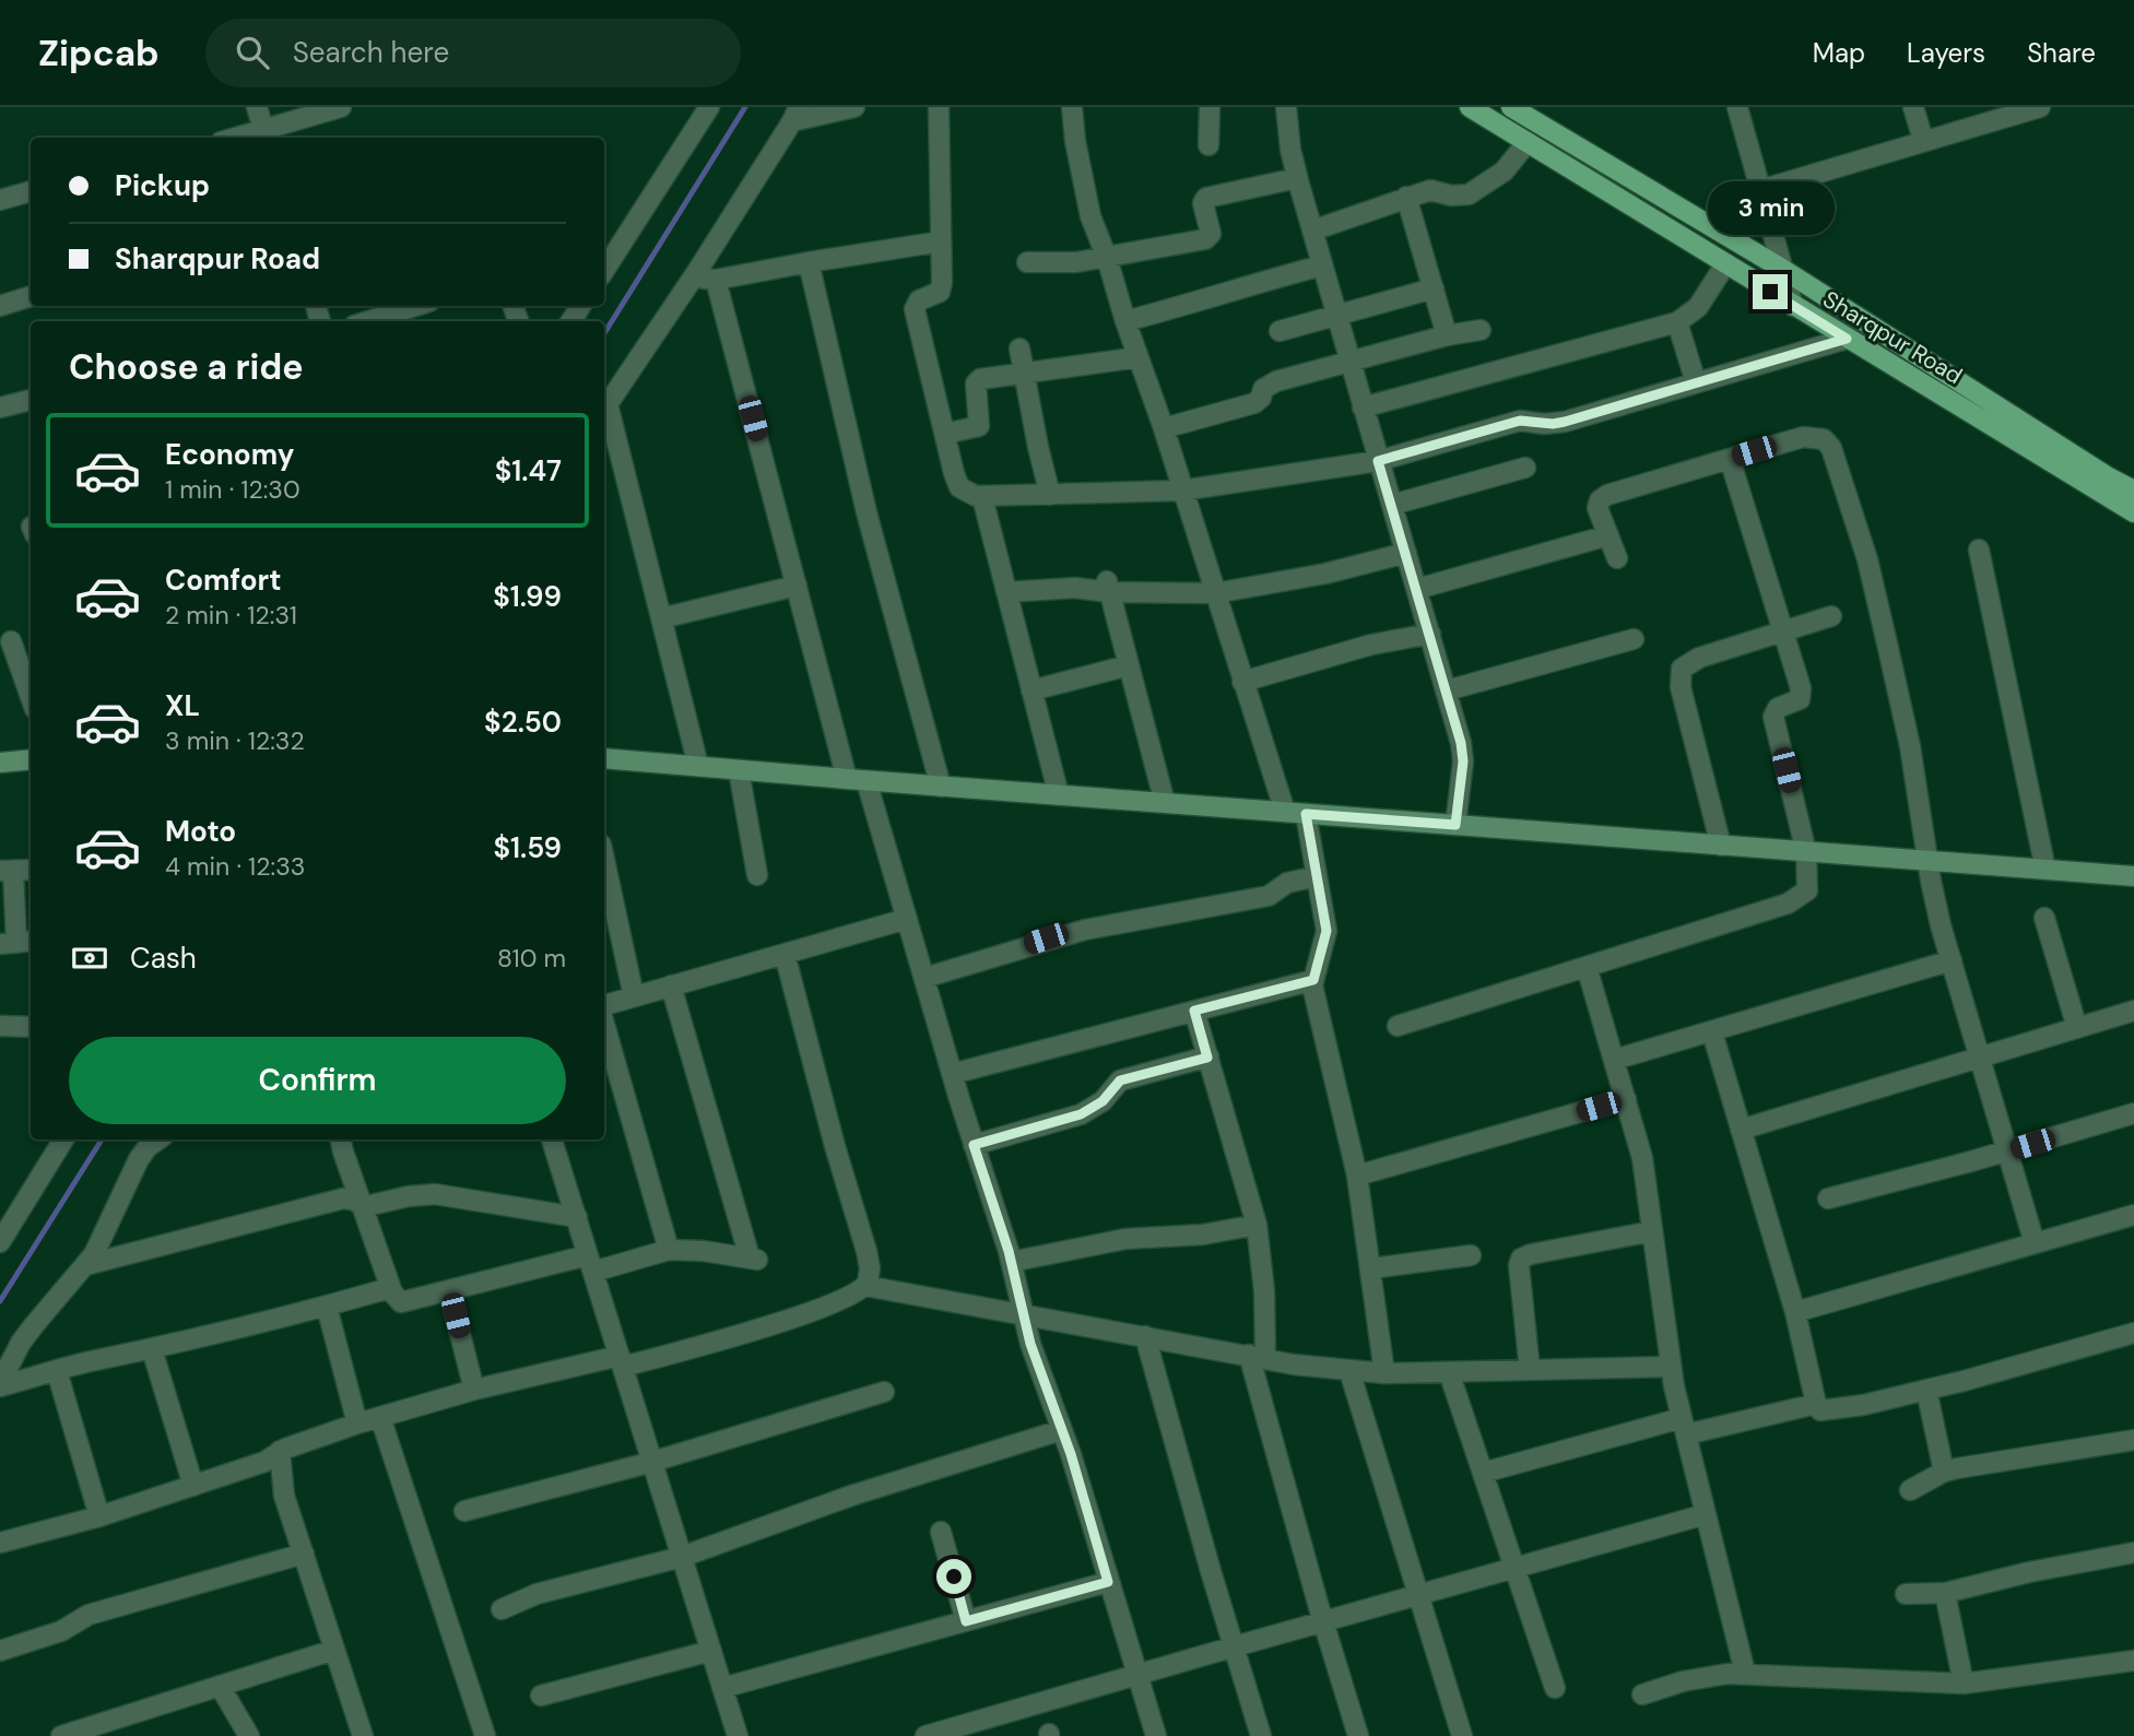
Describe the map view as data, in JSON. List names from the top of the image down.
{
  "streets": {
    "main road": ["Sharqpur Road"]
  },
  "page": {
    "header": "Zipcab",
    "search": "Search here",
    "nav": ["Map", "Layers", "Share"],
    "banner": ["Pickup", "Sharqpur Road"],
    "bubble": "3 min",
    "heading": "Choose a ride",
    "list": [
      {
        "name": "Economy",
        "note": "1 min · 12:30",
        "value": "$1.47"
      },
      {
        "name": "Comfort",
        "note": "2 min · 12:31",
        "value": "$1.99"
      },
      {
        "name": "XL",
        "note": "3 min · 12:32",
        "value": "$2.50"
      },
      {
        "name": "Moto",
        "note": "4 min · 12:33",
        "value": "$1.59"
      }
    ],
    "pay": ["Cash", "810 m"],
    "buttons": "Confirm"
  }
}
